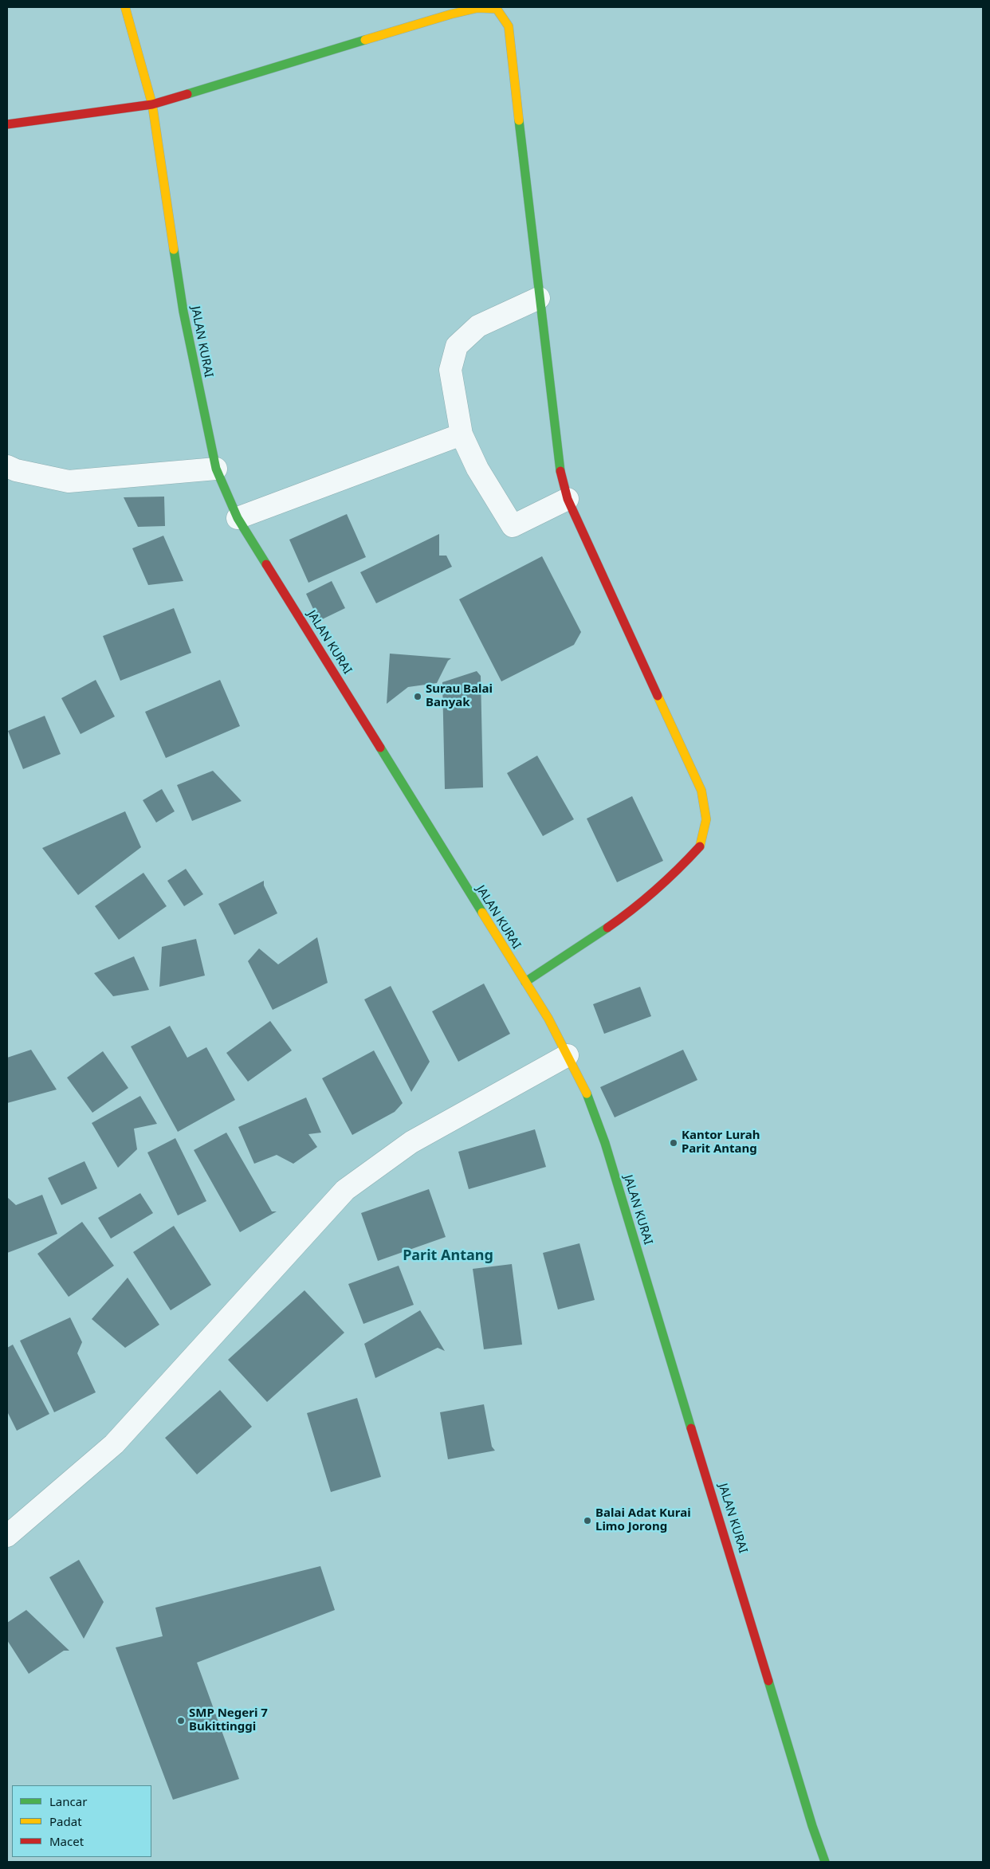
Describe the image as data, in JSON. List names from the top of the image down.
{
  "streets": {
    "street": ["JALAN KURAI"]
  },
  "districts": ["Parit Antang"],
  "places": [
    "Surau Balai Banyak",
    "Kantor Lurah Parit Antang",
    "Balai Adat Kurai Limo Jorong",
    "SMP Negeri 7 Bukittinggi"
  ],
  "legend": ["Lancar", "Padat", "Macet"]
}
